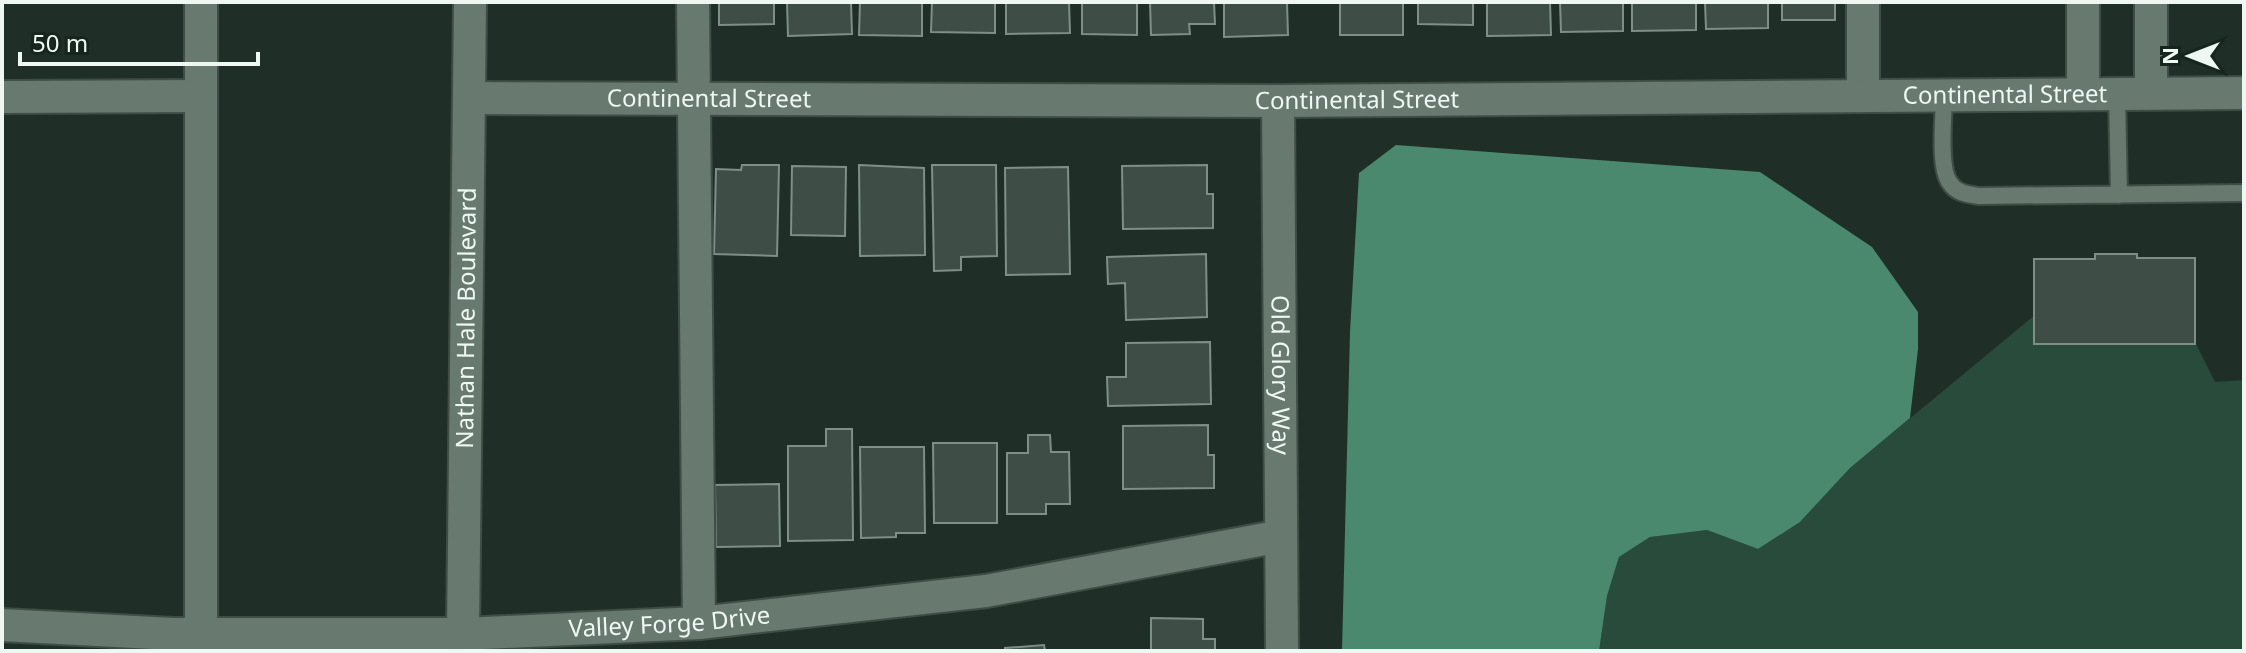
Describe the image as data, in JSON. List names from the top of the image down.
{
  "streets": {
    "street": [
      "Continental Street",
      "Nathan Hale Boulevard",
      "Old Glory Way",
      "Valley Forge Drive"
    ]
  },
  "crossings": [
    ["Continental Street", "Nathan Hale Boulevard"],
    ["Continental Street", "Old Glory Way"],
    ["Nathan Hale Boulevard", "Valley Forge Drive"],
    ["Old Glory Way", "Valley Forge Drive"]
  ],
  "scale_bar": "50 m",
  "north": "left"
}
